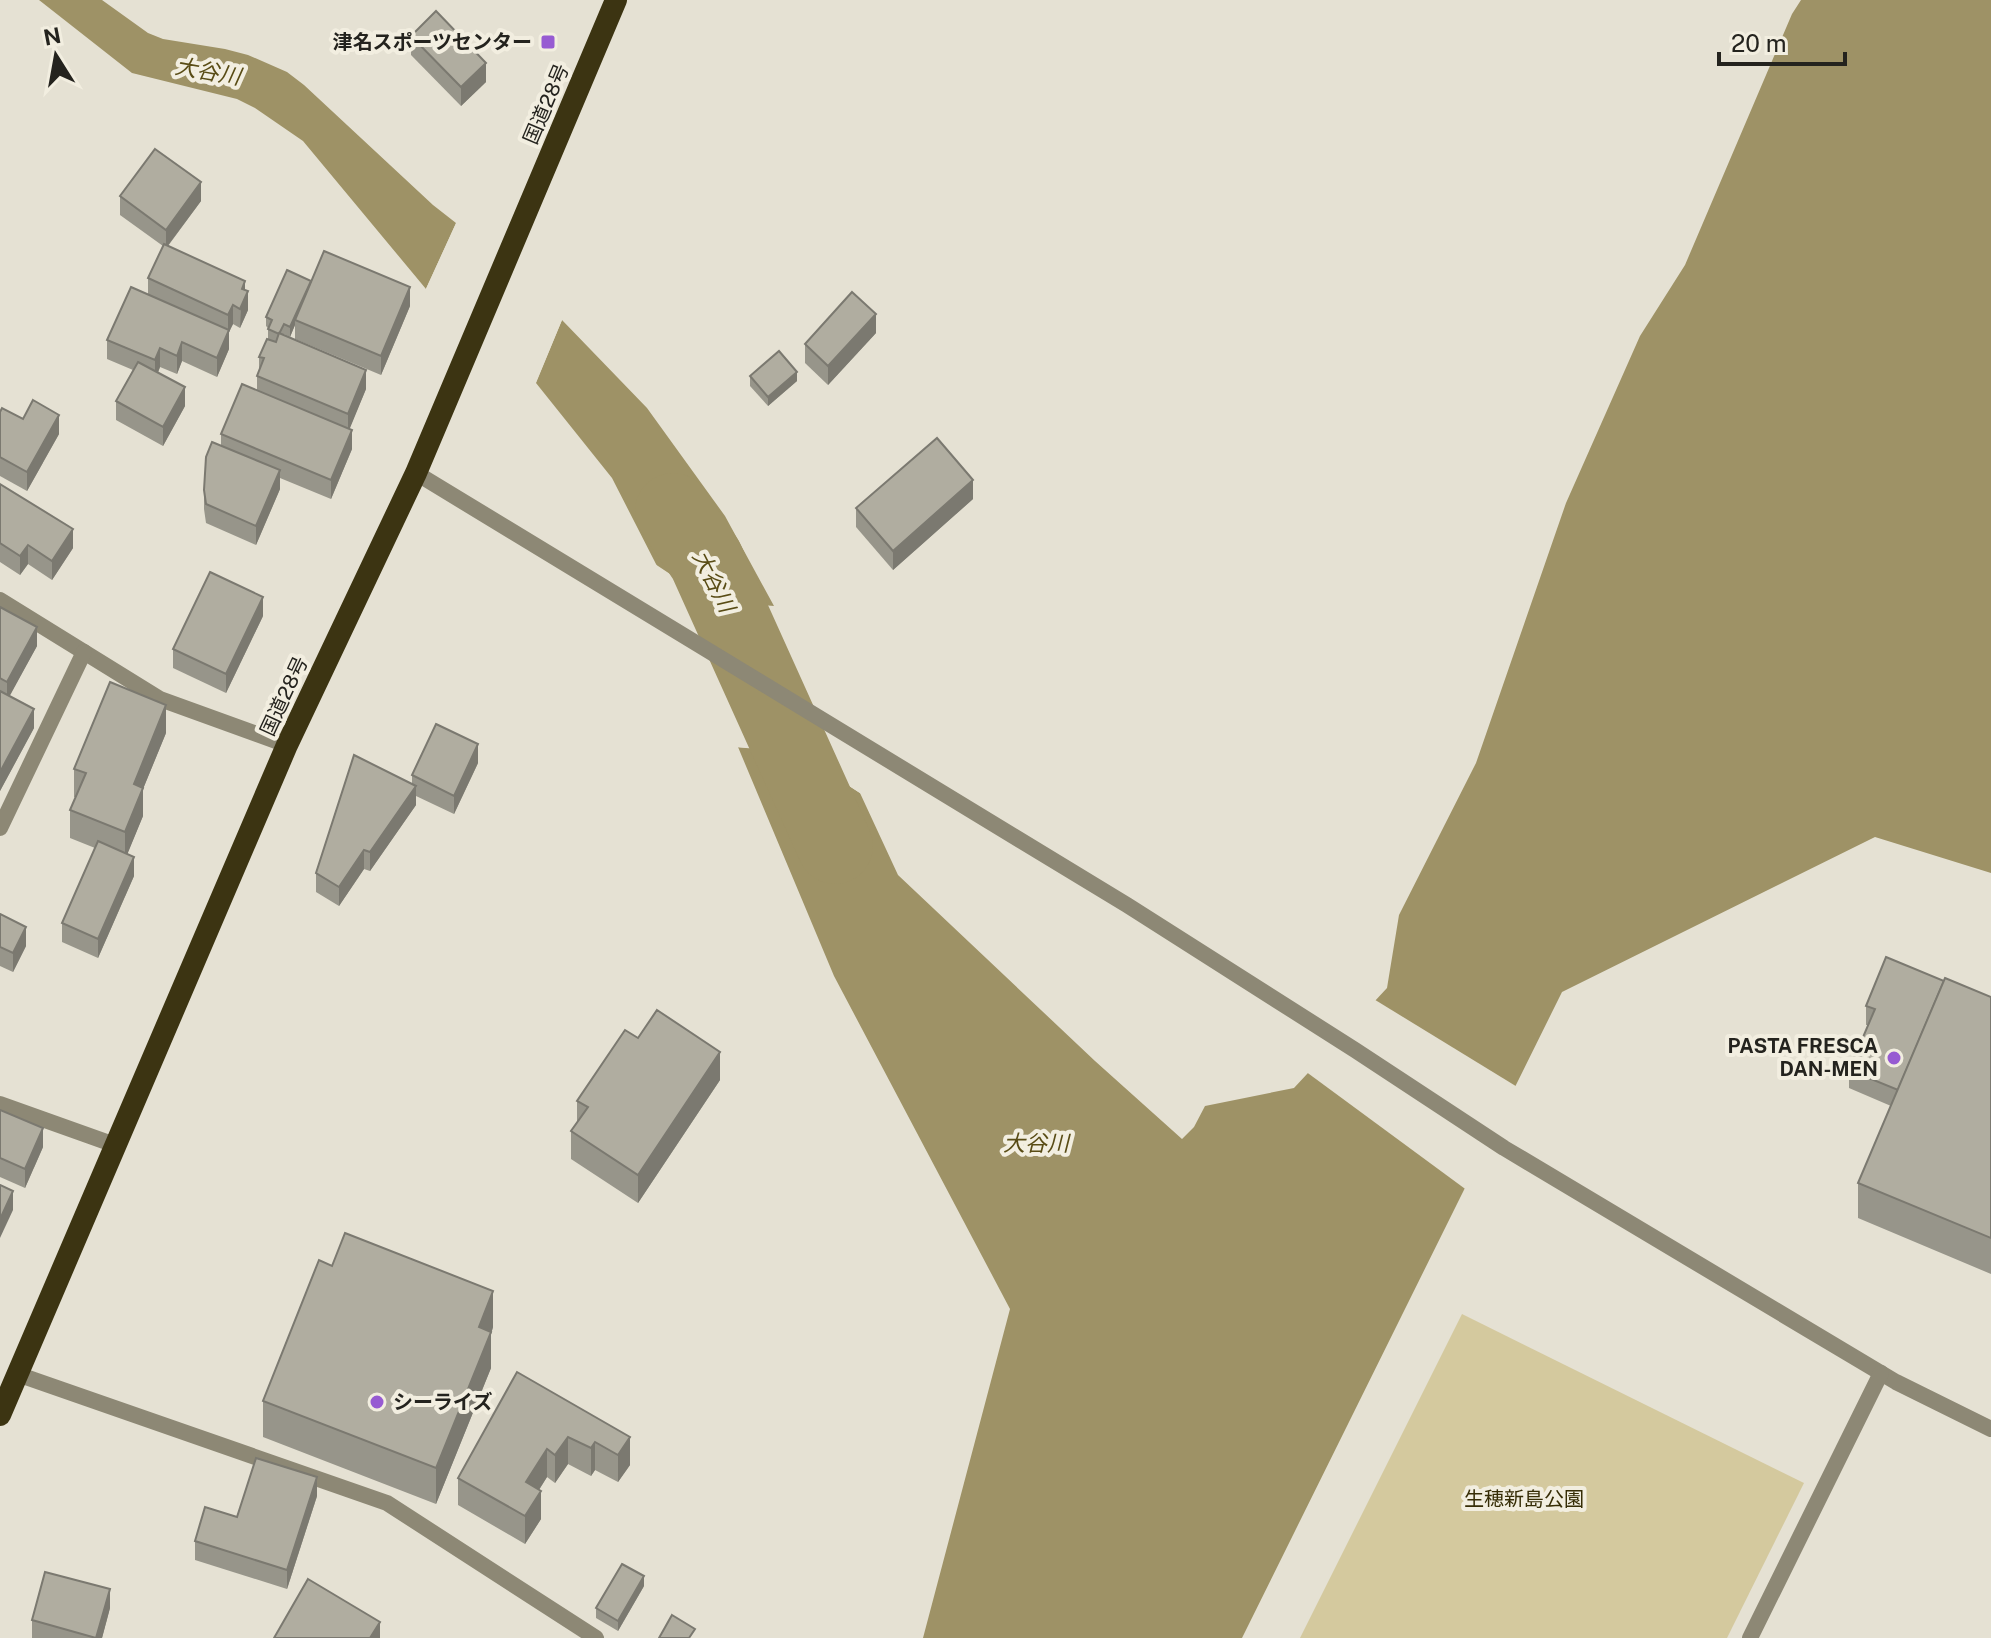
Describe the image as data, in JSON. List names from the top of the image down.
{
  "streets": {
    "highway": ["国道28号"]
  },
  "water": ["大谷川"],
  "parks": ["生穂新島公園"],
  "places": {
    "transit": ["津名スポーツセンター"],
    "other": ["PASTA FRESCA DAN-MEN", "シーライズ"]
  },
  "scale_bar": "20 m",
  "north": "top"
}
